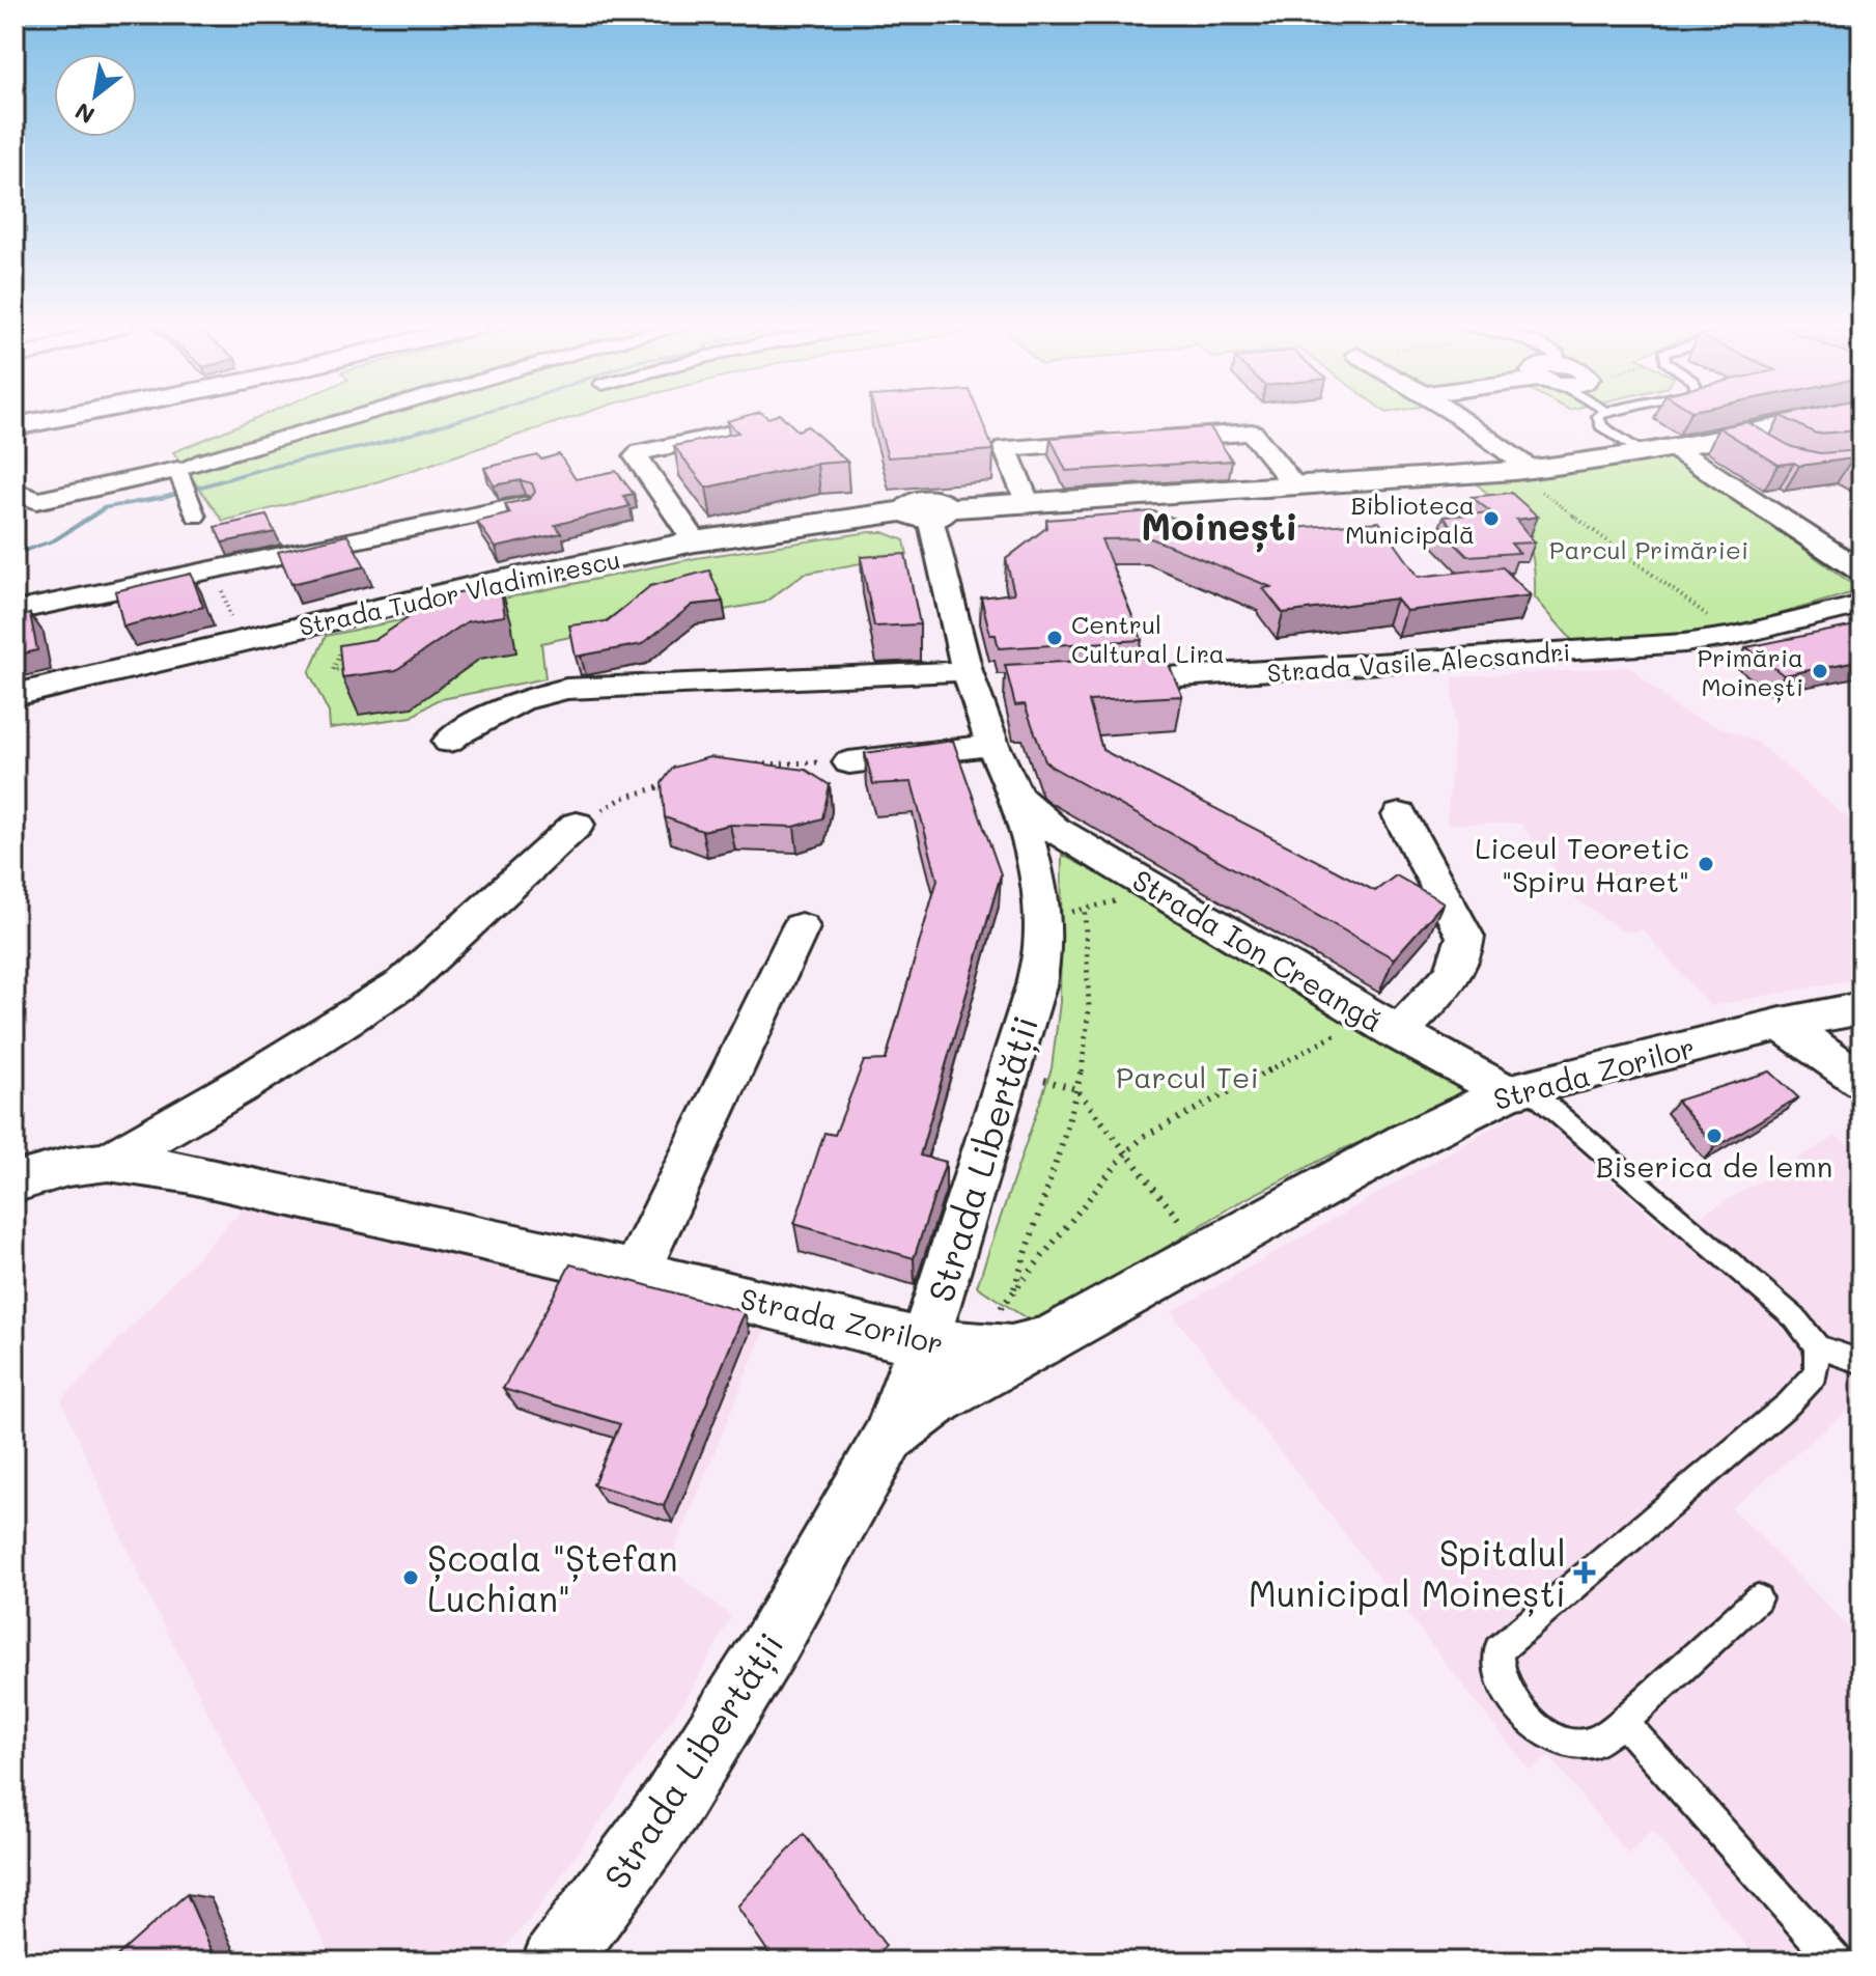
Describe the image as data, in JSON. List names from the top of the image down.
{
  "streets": {
    "street": [
      "Strada Tudor Vladimirescu",
      "Strada Vasile Alecsandri",
      "Strada Ion Creangă",
      "Strada Zorilor",
      "Strada Libertății"
    ]
  },
  "crossings": [
    ["Strada Tudor Vladimirescu", "Strada Libertății"],
    ["Strada Ion Creangă", "Strada Zorilor"],
    ["Strada Ion Creangă", "Strada Libertății"],
    ["Strada Zorilor", "Strada Libertății"]
  ],
  "districts": ["Moinești"],
  "parks": ["Parcul Primăriei", "Parcul Tei"],
  "places": {
    "other": [
      "Biblioteca Municipală",
      "Centrul Cultural Lira",
      "Primăria Moinești",
      "Liceul Teoretic \"Spiru Haret\"",
      "Biserica de lemn",
      "Școala \"Ștefan Luchian\""
    ],
    "health": ["Spitalul Municipal Moinești"]
  },
  "north": "bottom left"
}
